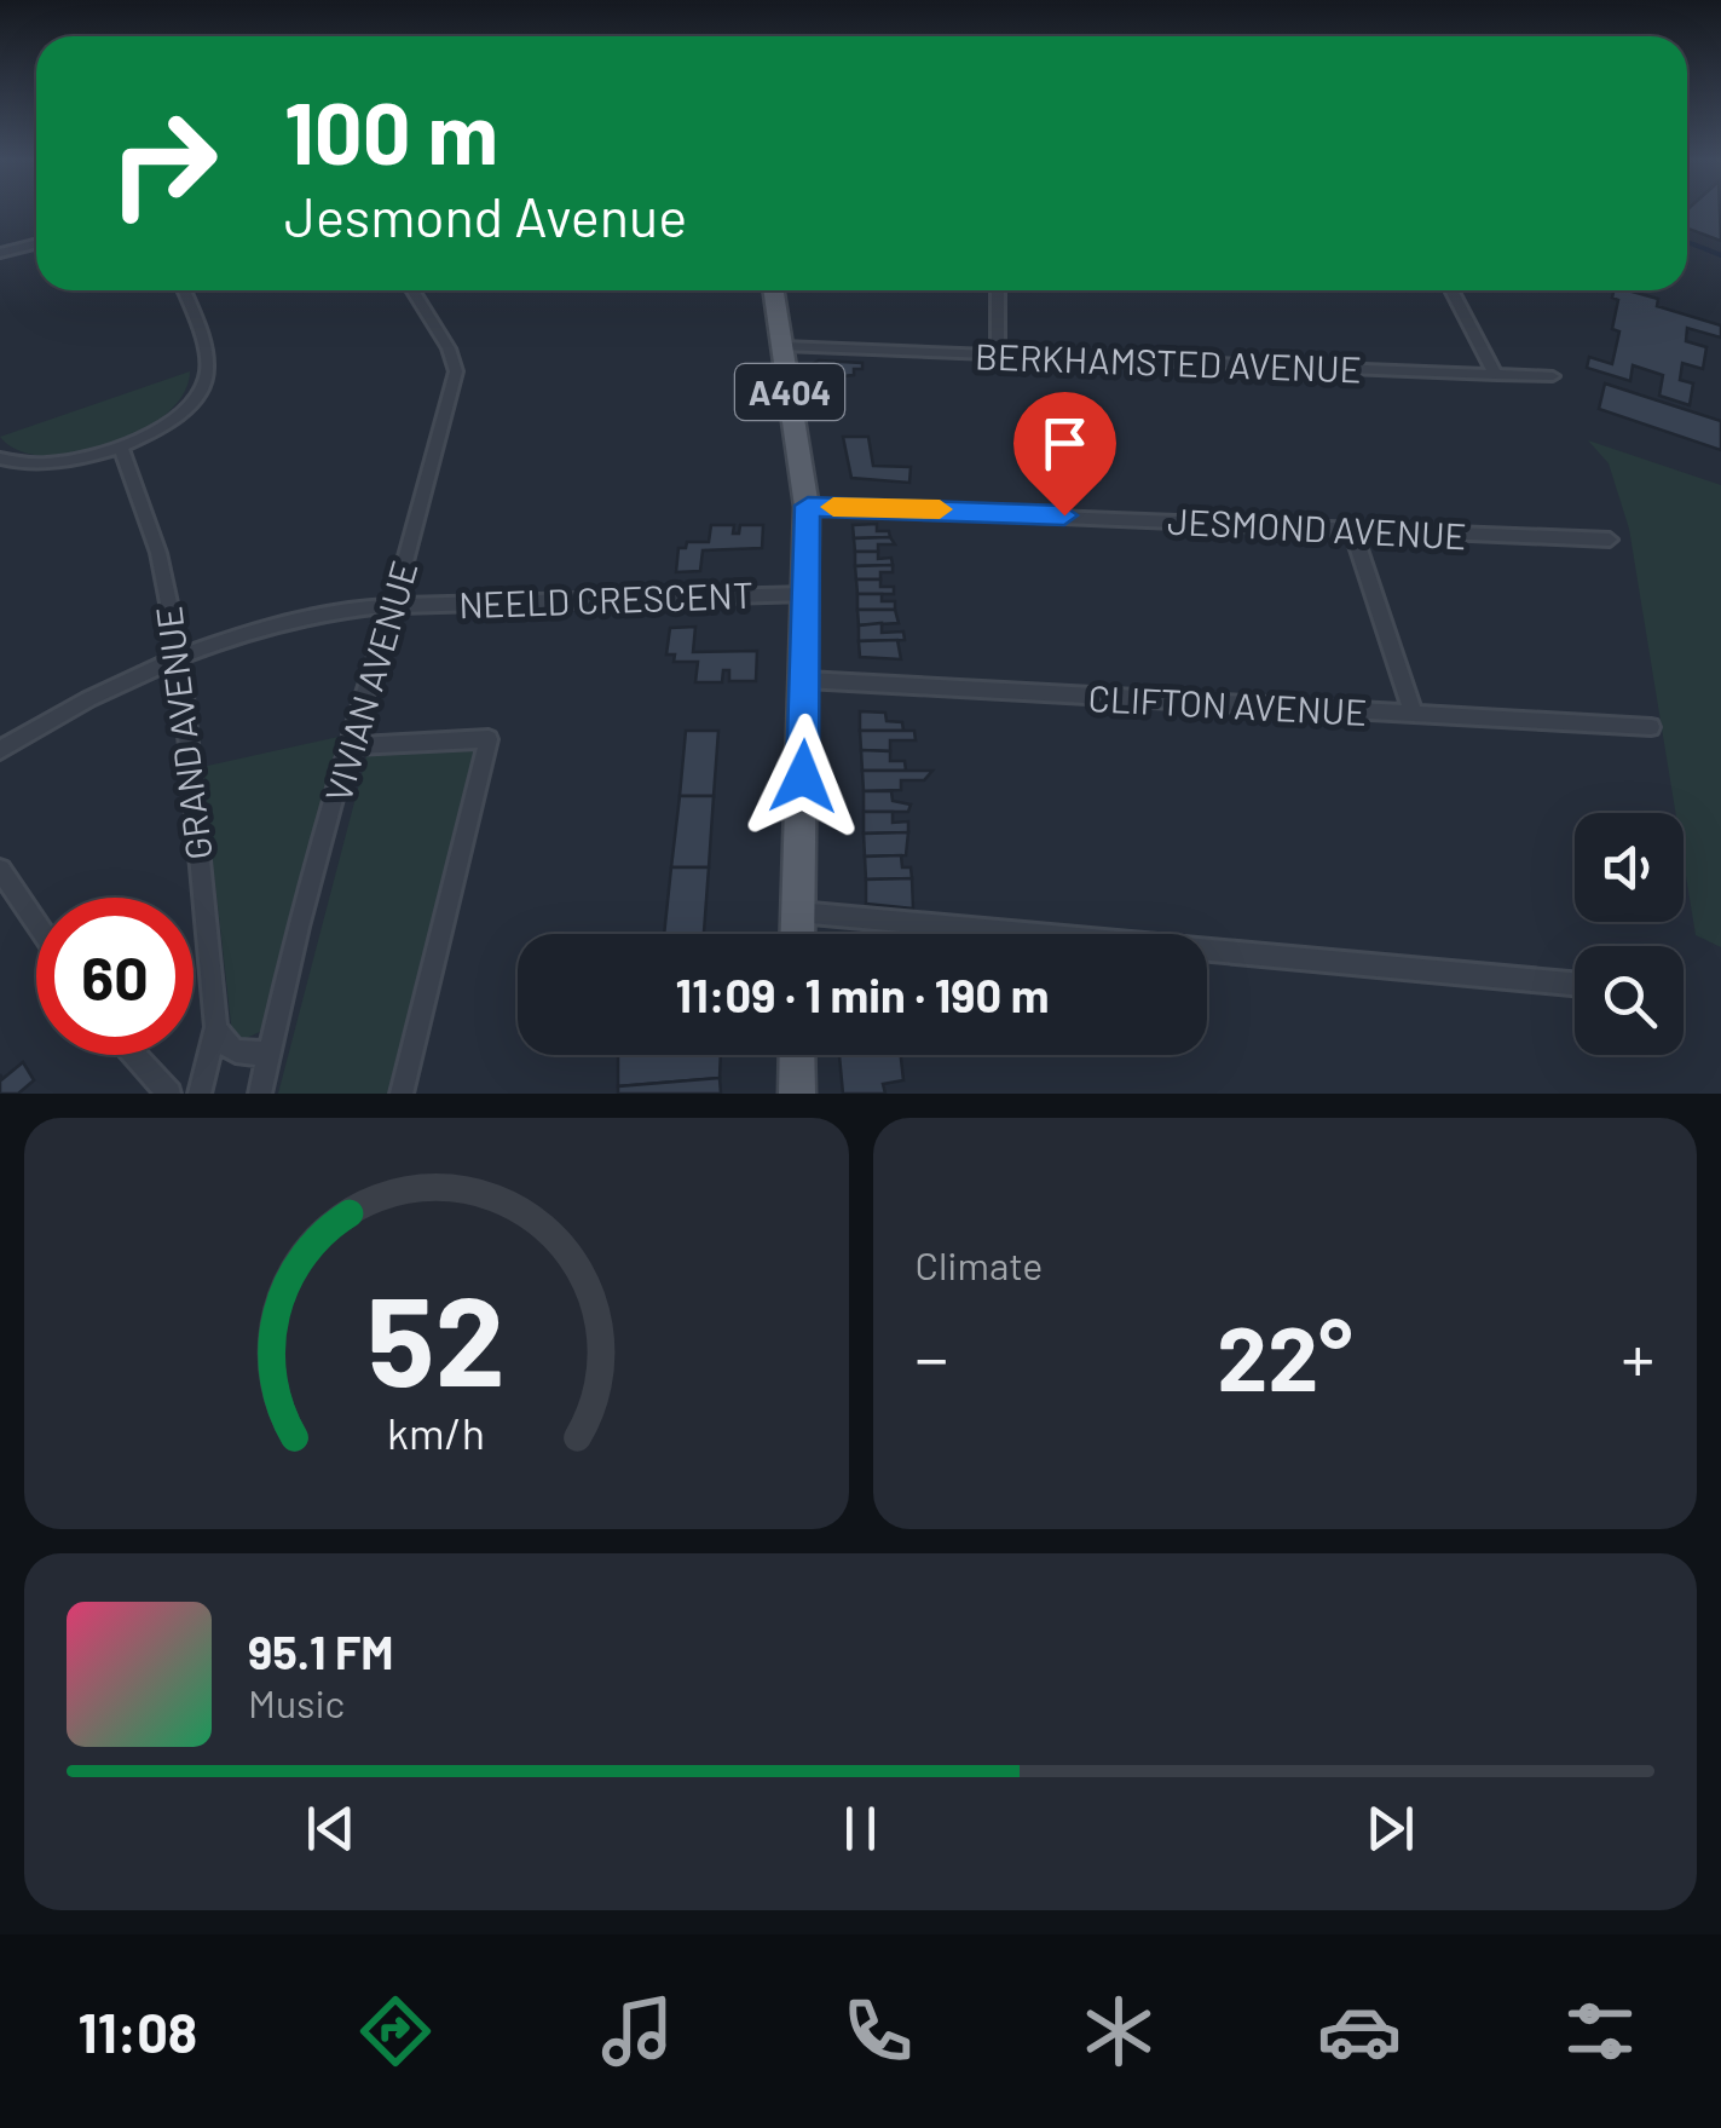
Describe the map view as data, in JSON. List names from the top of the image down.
{
  "streets": {
    "main road": ["A404"],
    "street": [
      "BERKHAMSTED AVENUE",
      "JESMOND AVENUE",
      "NEELD CRESCENT",
      "VIVIAN AVENUE",
      "CLIFTON AVENUE",
      "GRAND AVENUE"
    ]
  },
  "crossings": [
    ["BERKHAMSTED AVENUE", "A404"],
    ["A404", "JESMOND AVENUE"],
    ["A404", "NEELD CRESCENT"],
    ["A404", "CLIFTON AVENUE"],
    ["NEELD CRESCENT", "VIVIAN AVENUE"],
    ["NEELD CRESCENT", "GRAND AVENUE"]
  ],
  "page": {
    "turn": ["100 m", "Jesmond Avenue"],
    "limit": "60",
    "trip": "11:09 · 1 min · 190 m",
    "tile": "Climate",
    "heat": ["−", "22°", "+"],
    "song": ["95.1 FM", "Music"],
    "tabs": "11:08",
    "gauge": ["52", "km/h"]
  }
}
